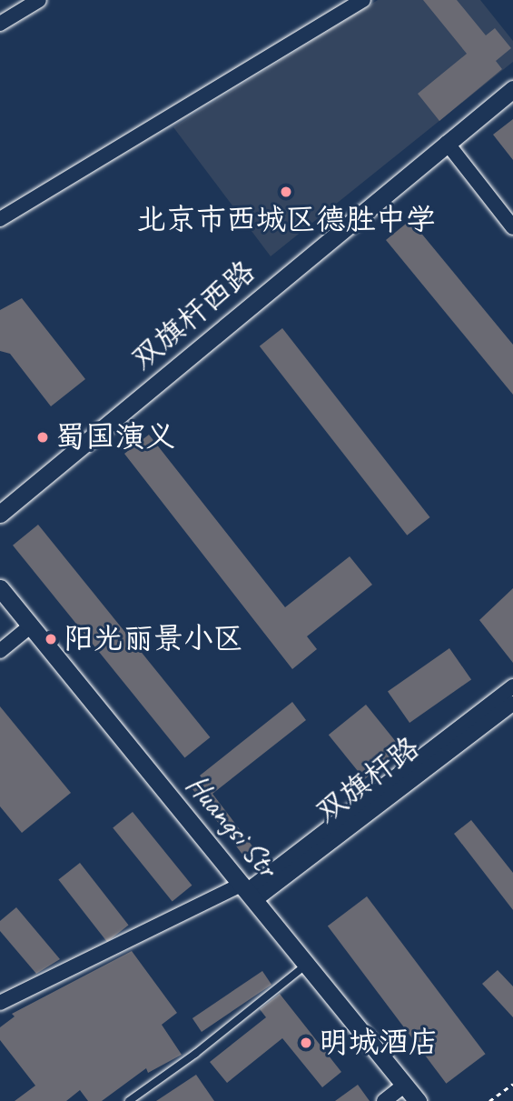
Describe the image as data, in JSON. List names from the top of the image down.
{
  "streets": {
    "street": ["双旗杆西路", "双旗杆路", "Huangsi Str"]
  },
  "crossings": [
    ["双旗杆路", "Huangsi Str"]
  ],
  "places": [
    "北京市西城区德胜中学",
    "蜀国演义",
    "阳光丽景小区",
    "明城酒店"
  ]
}
